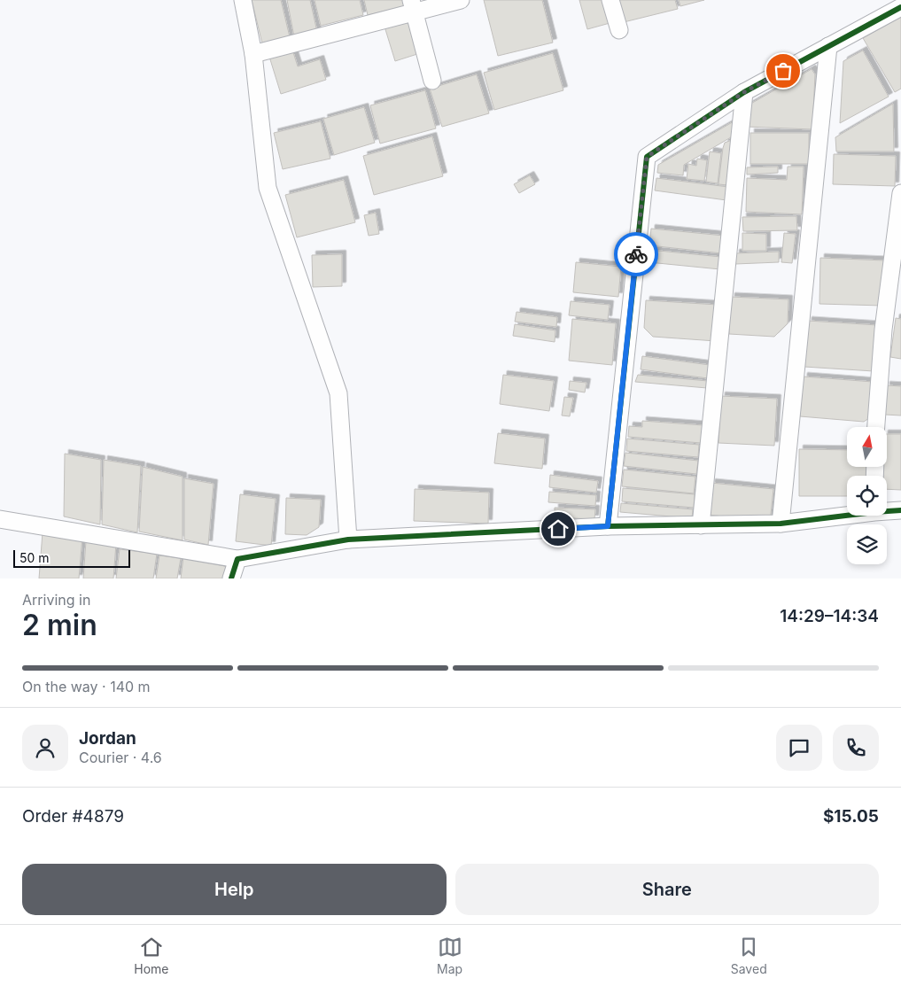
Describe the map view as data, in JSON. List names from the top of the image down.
{
  "scale_bar": "50 m",
  "north": "top",
  "page": {
    "scale": "50 m",
    "heading": ["2 min", "Arriving in", "14:29–14:34"],
    "panel": [
      "Jordan",
      "Courier · 4.6",
      "Order #4879",
      "$15.05"
    ],
    "bar": "On the way · 140 m",
    "buttons": ["Help", "Share"],
    "tabs": ["Home", "Map", "Saved"]
  }
}
